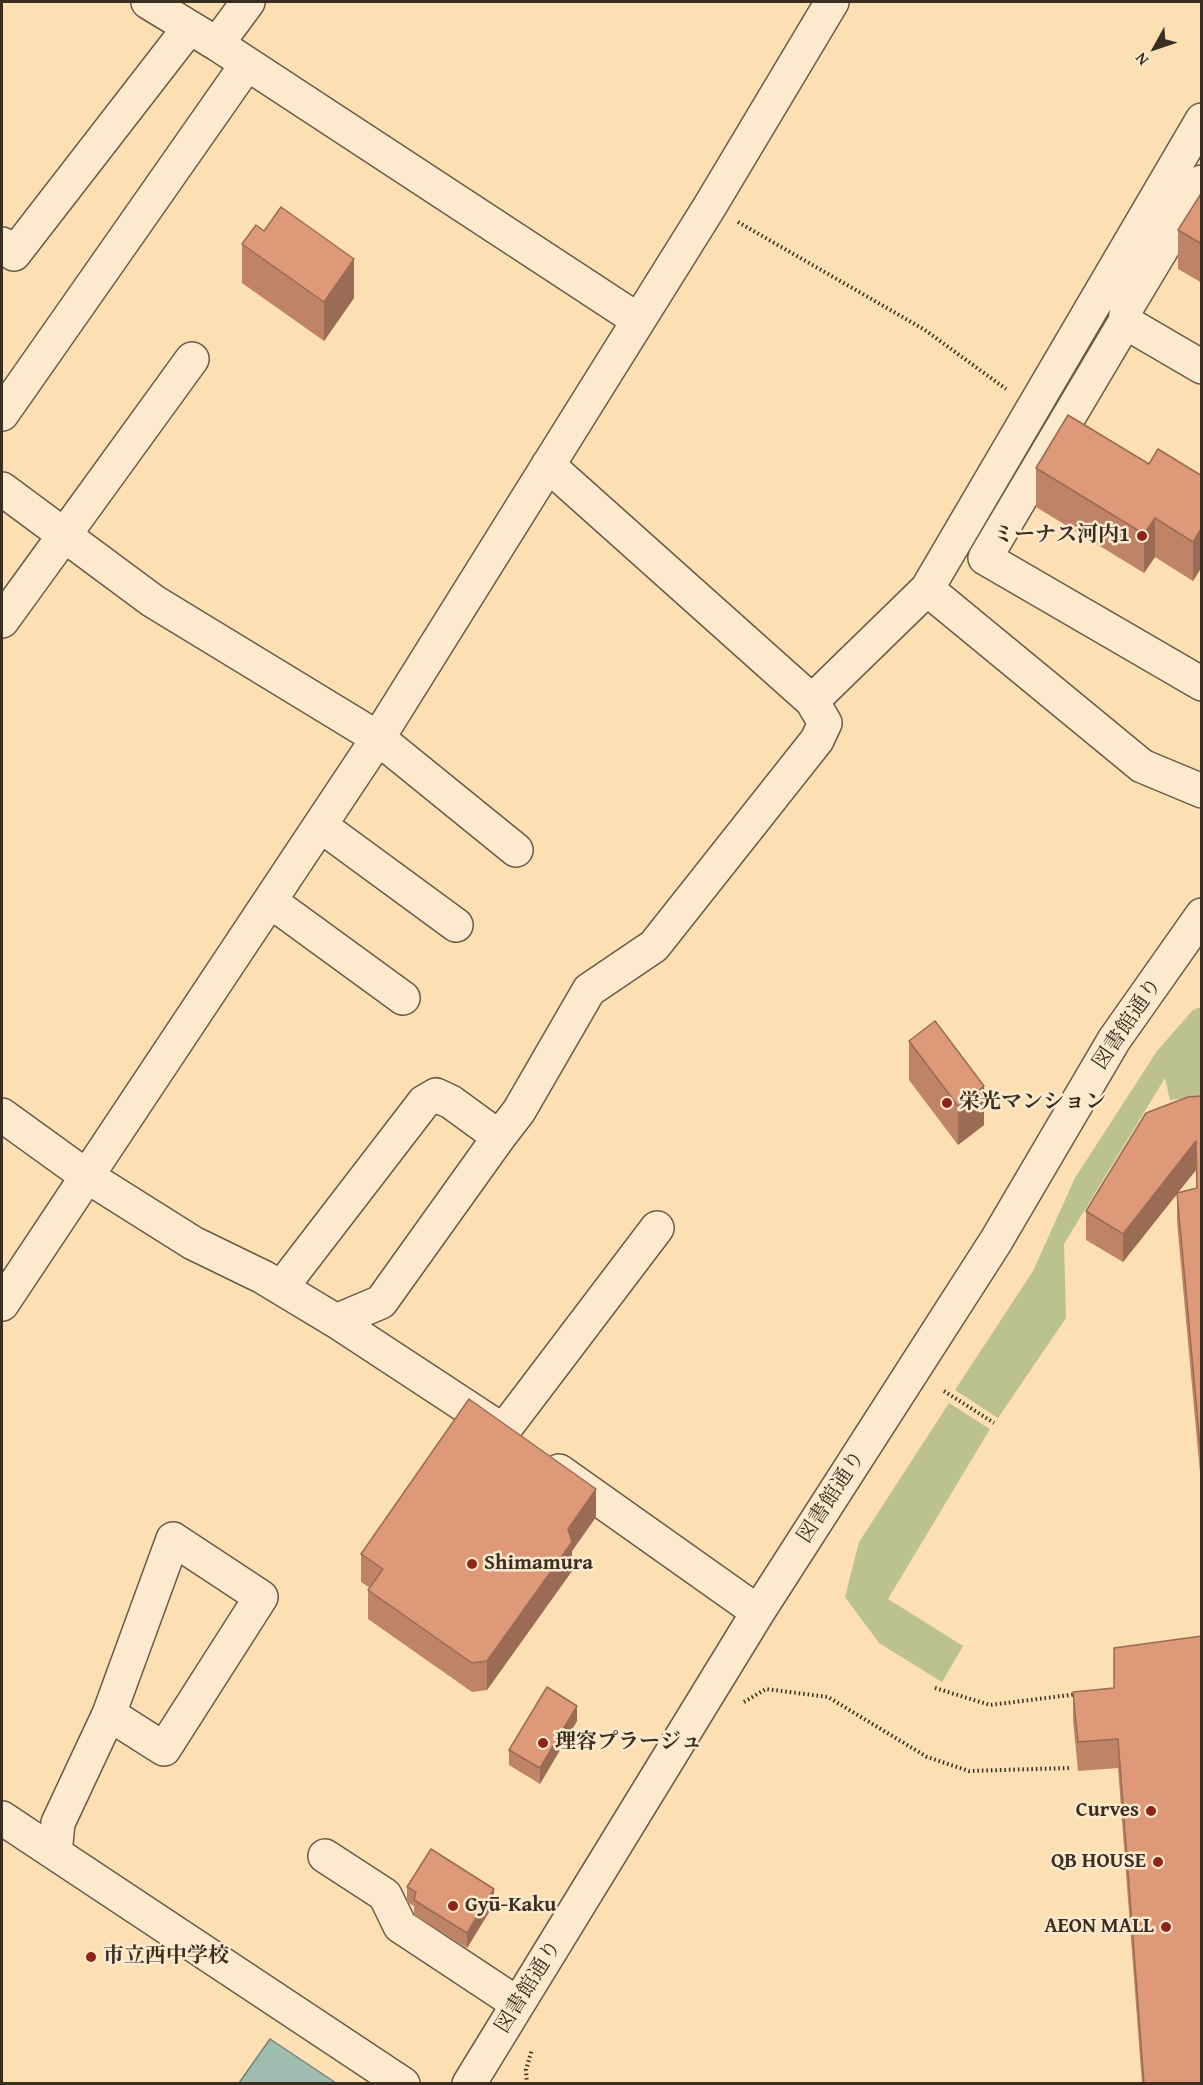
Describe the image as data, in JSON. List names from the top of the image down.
{
  "streets": {
    "street": ["図書館通り"]
  },
  "places": [
    "ミーナス河内1",
    "栄光マンション",
    "Shimamura",
    "理容プラージュ",
    "Curves",
    "QB HOUSE",
    "Gyū-Kaku",
    "AEON MALL",
    "市立西中学校"
  ],
  "north": "bottom left"
}
